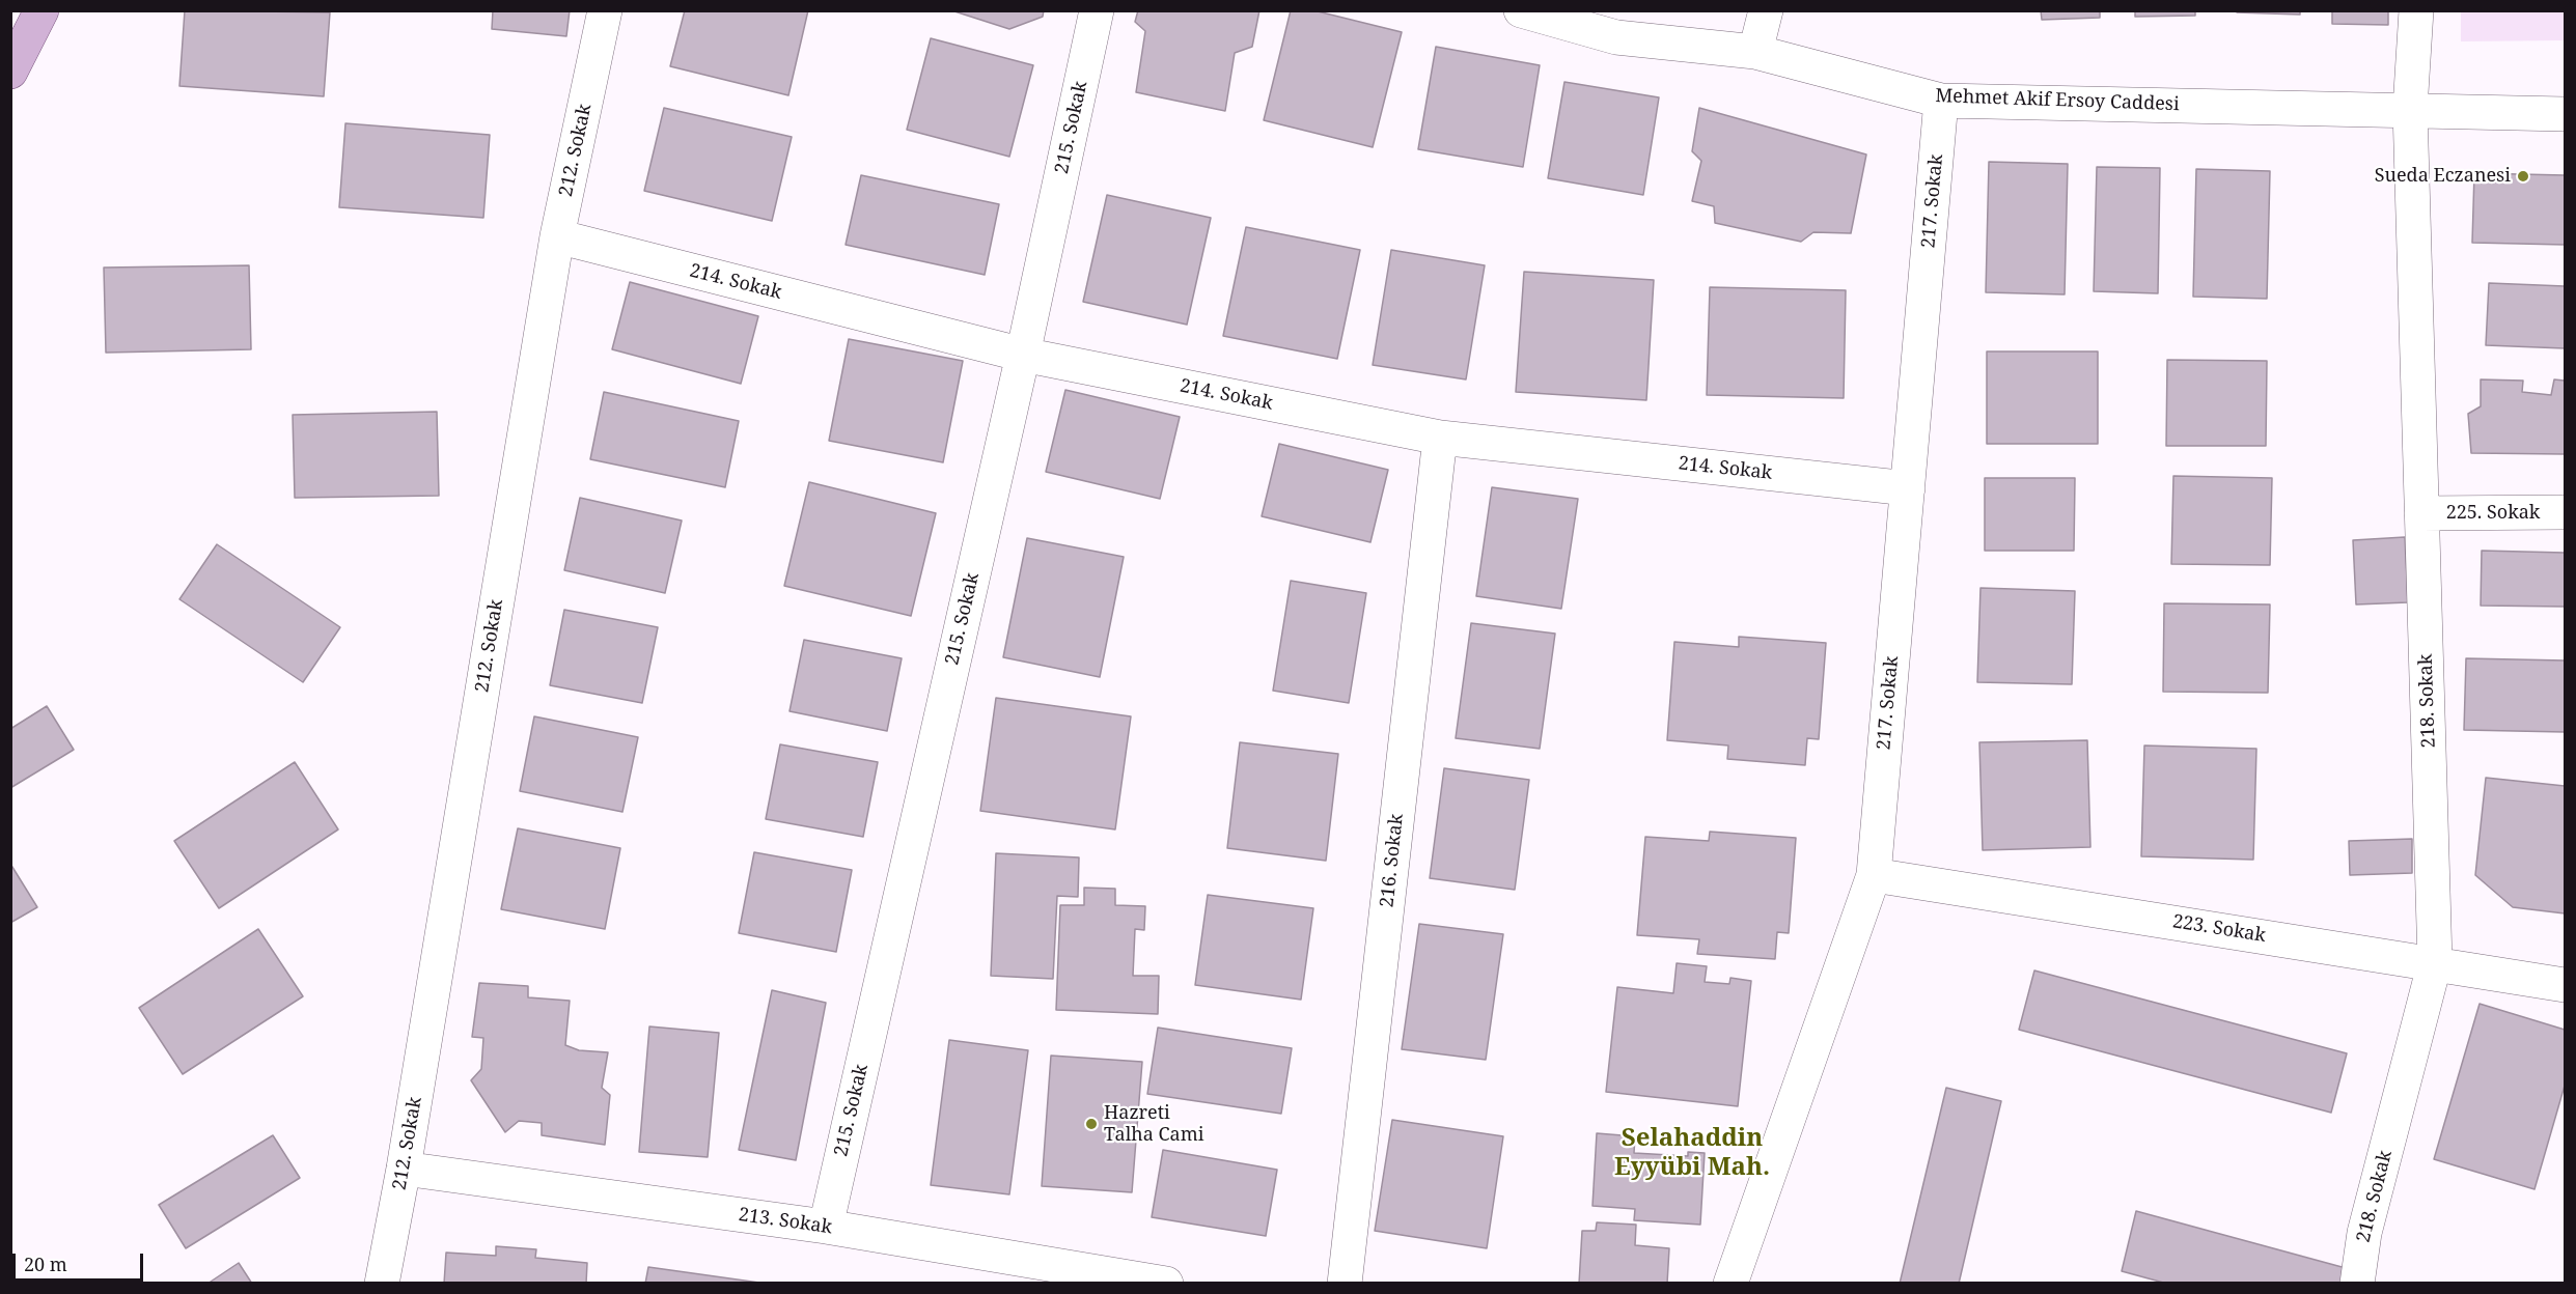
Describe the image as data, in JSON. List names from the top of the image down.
{
  "streets": {
    "street": [
      "Mehmet Akif Ersoy Caddesi",
      "215. Sokak",
      "212. Sokak",
      "217. Sokak",
      "214. Sokak",
      "225. Sokak",
      "218. Sokak",
      "216. Sokak",
      "223. Sokak",
      "213. Sokak"
    ]
  },
  "crossings": [
    ["Mehmet Akif Ersoy Caddesi", "217. Sokak"],
    ["Mehmet Akif Ersoy Caddesi", "218. Sokak"],
    ["215. Sokak", "214. Sokak"],
    ["215. Sokak", "213. Sokak"],
    ["212. Sokak", "214. Sokak"],
    ["212. Sokak", "213. Sokak"],
    ["217. Sokak", "214. Sokak"],
    ["217. Sokak", "223. Sokak"],
    ["214. Sokak", "216. Sokak"],
    ["225. Sokak", "218. Sokak"],
    ["218. Sokak", "223. Sokak"]
  ],
  "districts": ["Selahaddin Eyyübi Mah."],
  "places": ["Sueda Eczanesi", "Hazreti Talha Cami"],
  "scale_bar": "20 m"
}
